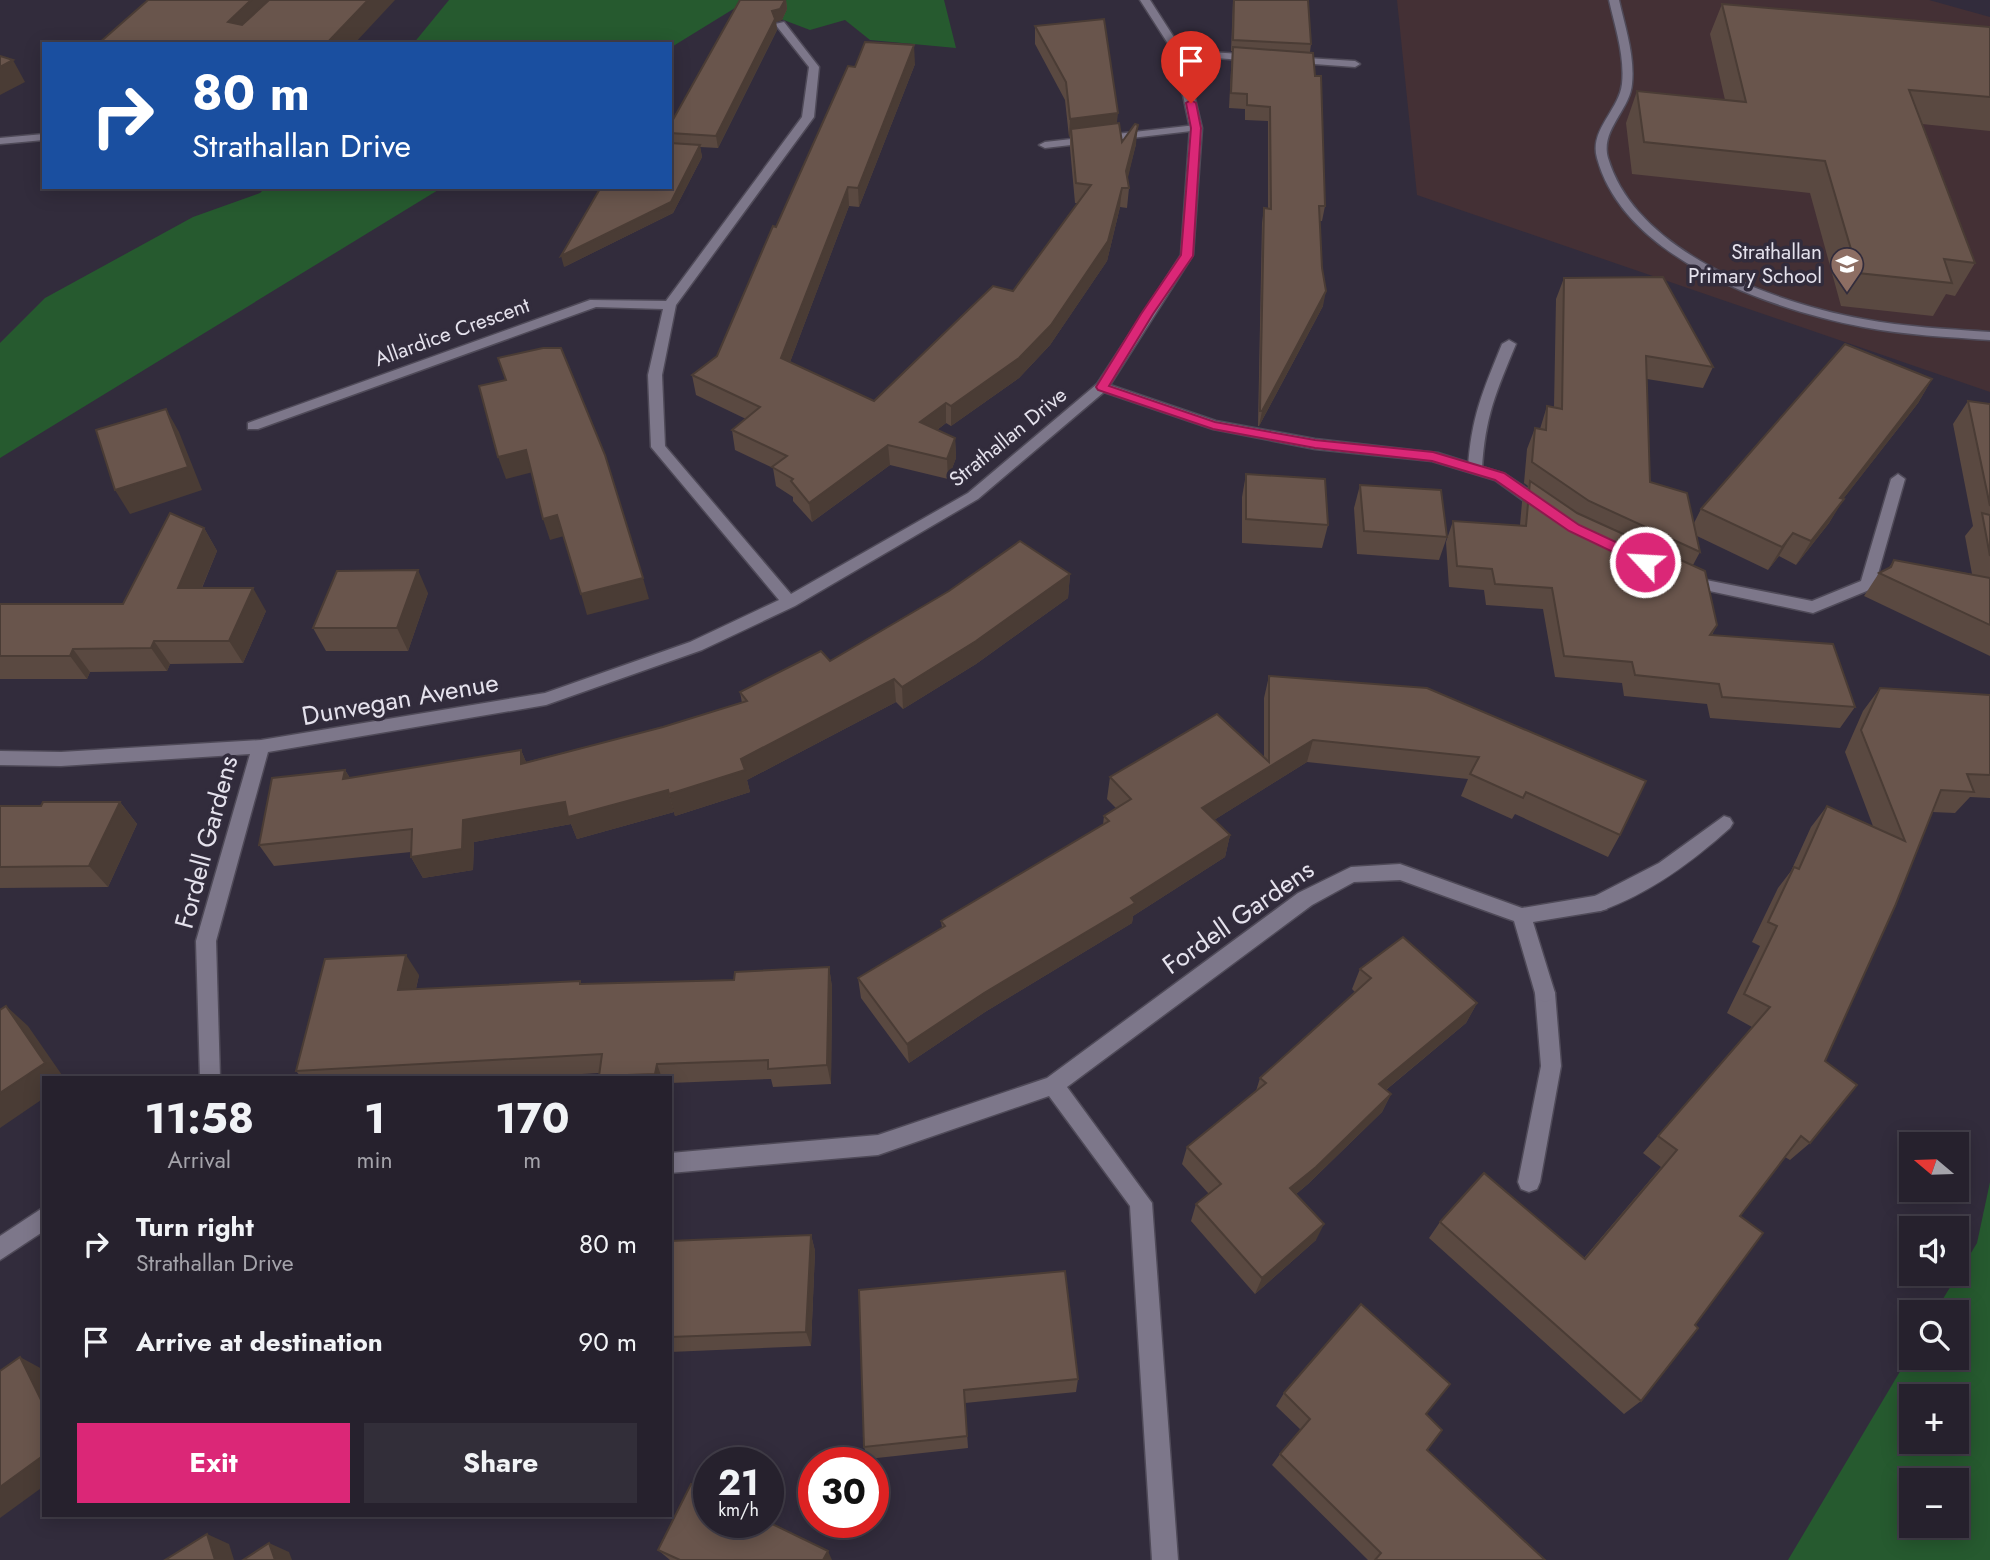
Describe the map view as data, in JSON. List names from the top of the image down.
{
  "streets": {
    "street": [
      "Allardice Crescent",
      "Strathallan Drive",
      "Dunvegan Avenue",
      "Fordell Gardens"
    ]
  },
  "crossings": [
    ["Strathallan Drive", "Dunvegan Avenue"],
    ["Dunvegan Avenue", "Fordell Gardens"]
  ],
  "places": {
    "school or university": ["Strathallan Primary School"]
  },
  "north": "left",
  "page": {
    "turn": ["80 m", "Strathallan Drive"],
    "eta": [
      "11:58",
      "Arrival",
      "1",
      "min",
      "170",
      "m"
    ],
    "map_buttons": ["+", "−"],
    "list": [
      {
        "name": "Turn right",
        "note": "Strathallan Drive",
        "value": "80 m"
      },
      {
        "name": "Arrive at destination",
        "value": "90 m"
      }
    ],
    "buttons": ["Exit", "Share"],
    "speed": "21 km/h",
    "limit": "30"
  }
}
